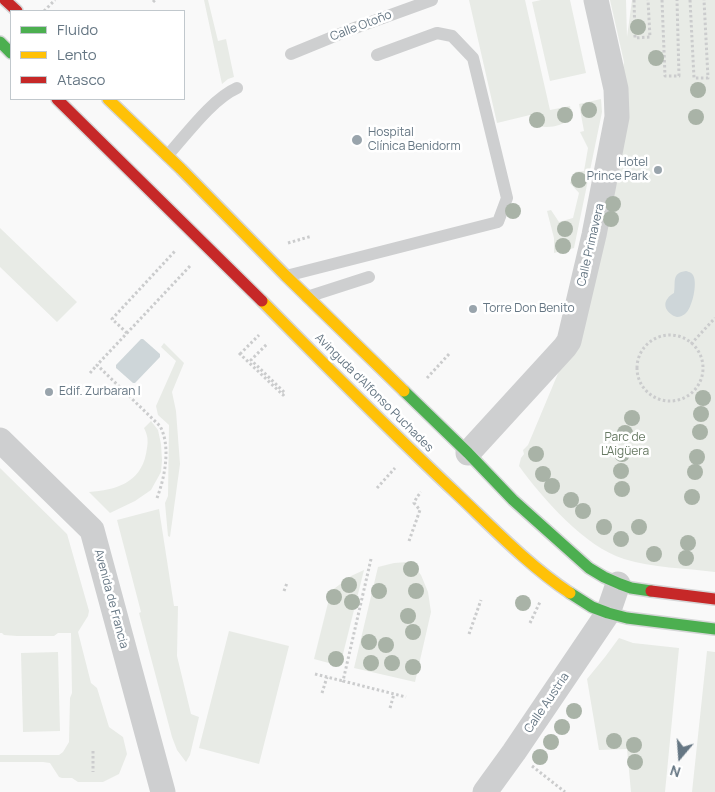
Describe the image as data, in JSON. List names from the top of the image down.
{
  "streets": {
    "main road": ["Avinguda d'Alfonso Puchades"],
    "street": ["Calle Primavera", "Avenida de Francia", "Calle Austria"],
    "lane": ["Calle Otoño"]
  },
  "crossings": [
    ["Calle Primavera", "Avinguda d'Alfonso Puchades"],
    ["Avinguda d'Alfonso Puchades", "Calle Austria"]
  ],
  "parks": ["Parc de L'Aigüera"],
  "places": [
    "Hospital Clínica Benidorm",
    "Hotel Prince Park",
    "Torre Don Benito",
    "Edif. Zurbaran I"
  ],
  "legend": ["Fluido", "Lento", "Atasco"],
  "north": "bottom"
}
